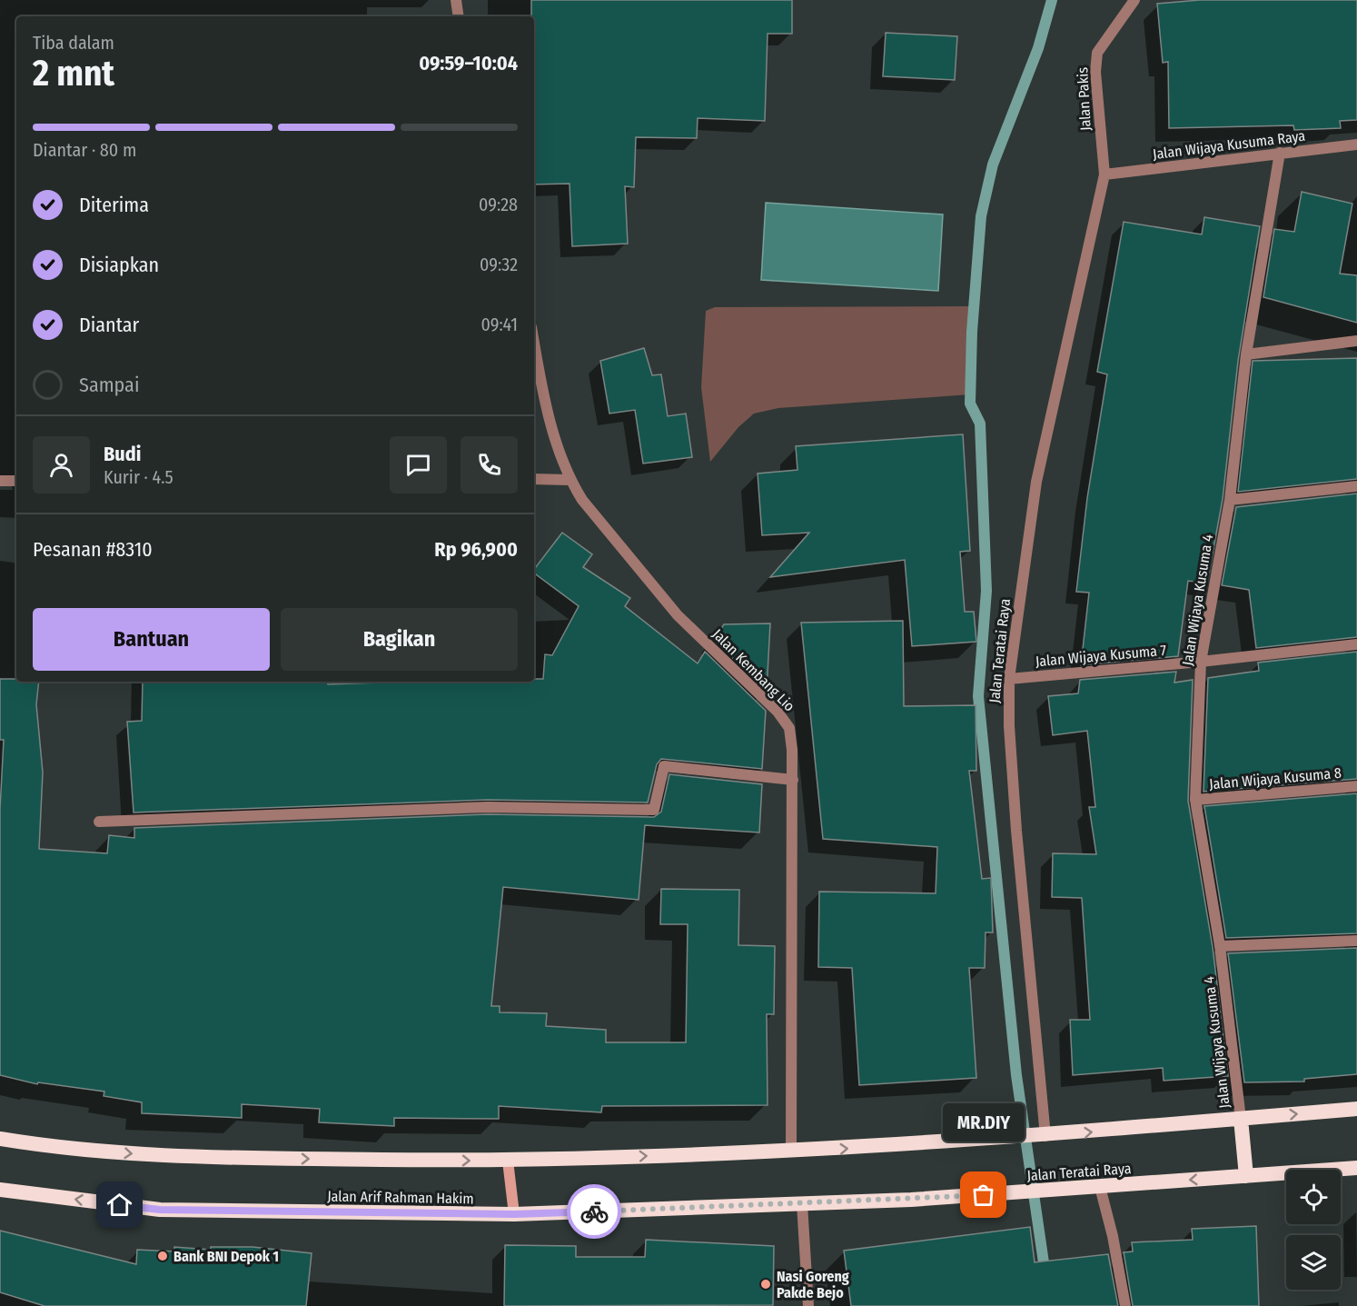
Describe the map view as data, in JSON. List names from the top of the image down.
{
  "streets": {
    "highway": ["Jalan Teratai Raya", "Jalan Arif Rahman Hakim"],
    "street": [
      "Jalan Pakis",
      "Jalan Wijaya Kusuma Raya",
      "Jalan Wijaya Kusuma 4",
      "Jalan Wijaya Kusuma 7",
      "Jalan Kembang Lio",
      "Jalan Wijaya Kusuma 8"
    ]
  },
  "crossings": [
    ["Jalan Pakis", "Jalan Wijaya Kusuma Raya"],
    ["Jalan Pakis", "Jalan Teratai Raya"],
    ["Jalan Wijaya Kusuma Raya", "Jalan Wijaya Kusuma 4"],
    ["Jalan Wijaya Kusuma Raya", "Jalan Teratai Raya"],
    ["Jalan Wijaya Kusuma 4", "Jalan Wijaya Kusuma 7"],
    ["Jalan Wijaya Kusuma 4", "Jalan Wijaya Kusuma 8"],
    ["Jalan Teratai Raya", "Jalan Wijaya Kusuma 7"],
    ["Jalan Teratai Raya", "Jalan Arif Rahman Hakim"]
  ],
  "places": ["MR.DIY", "Bank BNI Depok 1", "Nasi Goreng Pakde Bejo"],
  "page": {
    "heading": ["2 mnt", "Tiba dalam", "09:59–10:04"],
    "panel": [
      "Budi",
      "Kurir · 4.5",
      "Pesanan #8310",
      "Rp 96,900"
    ],
    "bar": "Diantar · 80 m",
    "list": [
      ["Diterima", "09:28"],
      ["Disiapkan", "09:32"],
      ["Diantar", "09:41"],
      "Sampai"
    ],
    "buttons": ["Bantuan", "Bagikan"],
    "bubble": "MR.DIY"
  }
}
